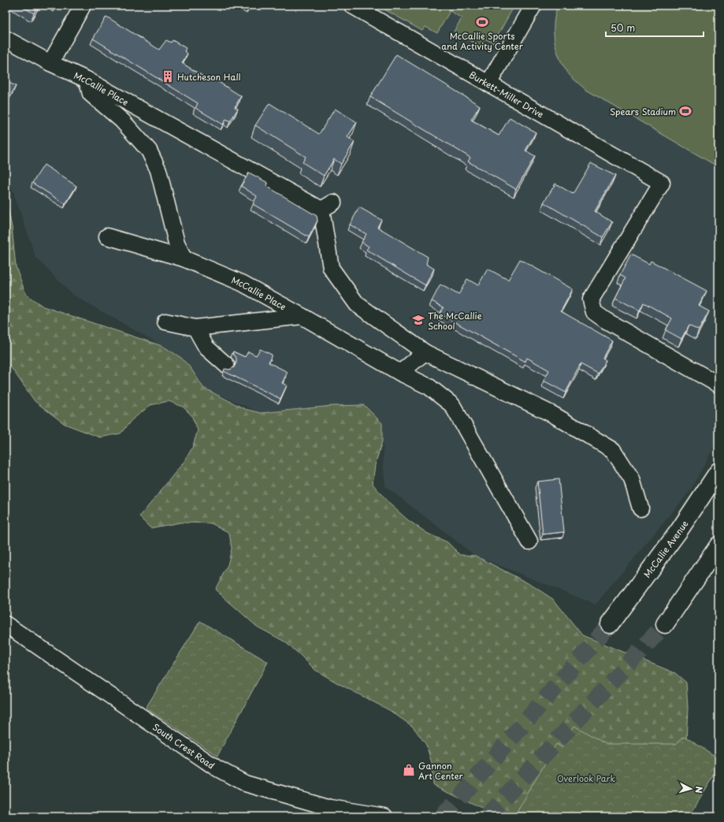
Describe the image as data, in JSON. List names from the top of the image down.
{
  "streets": {
    "main road": ["McCallie Avenue"],
    "street": ["McCallie Place", "Burkett-Miller Drive", "South Crest Road"]
  },
  "parks": ["Overlook Park"],
  "places": {
    "sports": ["McCallie Sports and Activity Center", "Spears Stadium"],
    "building": ["Hutcheson Hall"],
    "school or university": ["The McCallie School"],
    "shop": ["Gannon Art Center"]
  },
  "scale_bar": "50 m",
  "north": "right"
}
